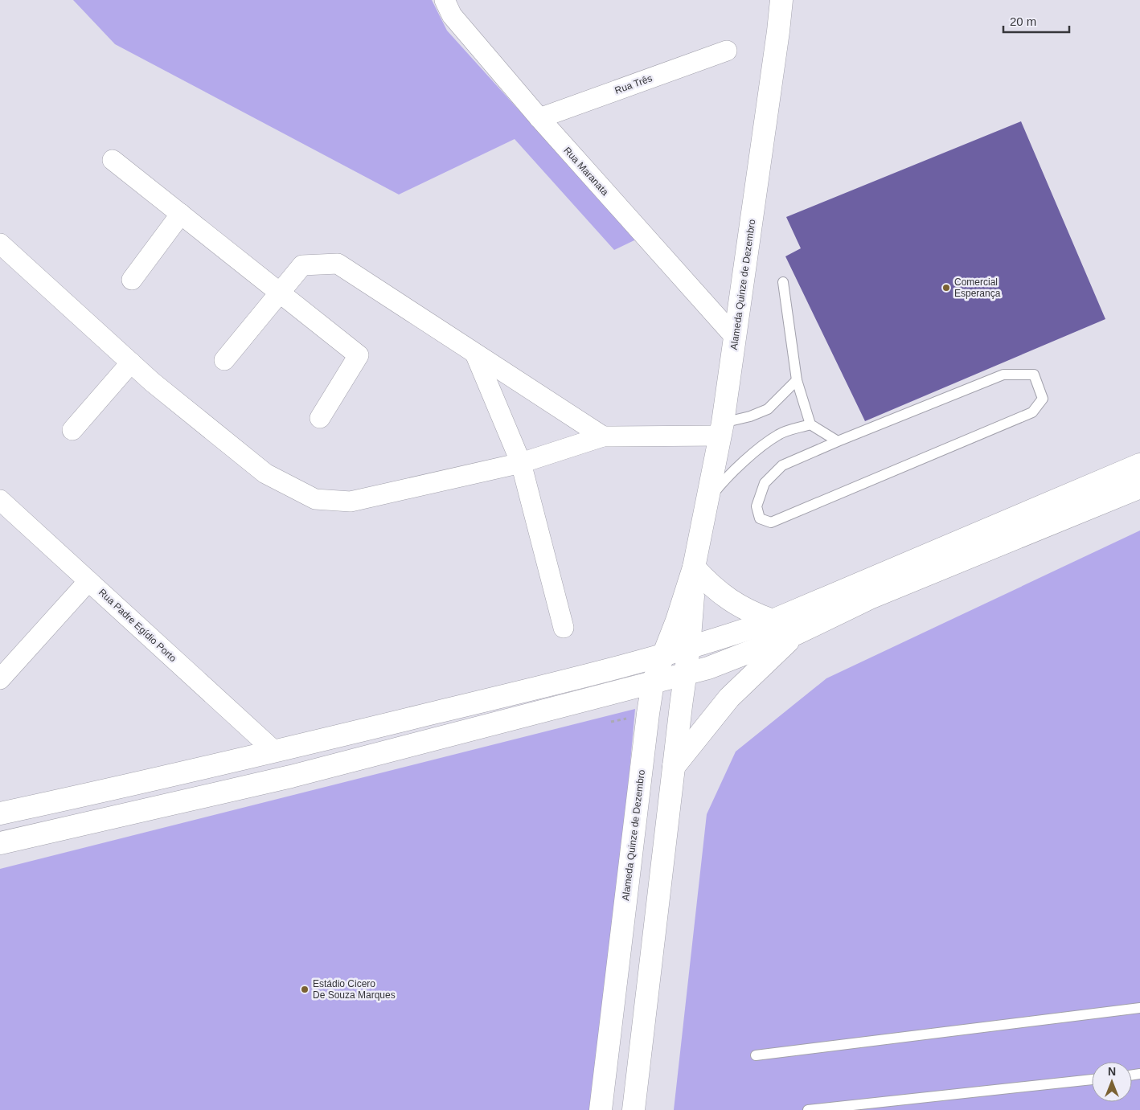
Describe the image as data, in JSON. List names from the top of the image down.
{
  "streets": {
    "main road": ["Alameda Quinze de Dezembro"],
    "street": ["Rua Três", "Rua Maranata", "Rua Padre Egídio Porto"]
  },
  "crossings": [
    ["Rua Três", "Rua Maranata"],
    ["Rua Maranata", "Alameda Quinze de Dezembro"]
  ],
  "places": ["Comercial Esperança", "Estádio Cicero De Souza Marques"],
  "scale_bar": "20 m",
  "north": "top"
}
